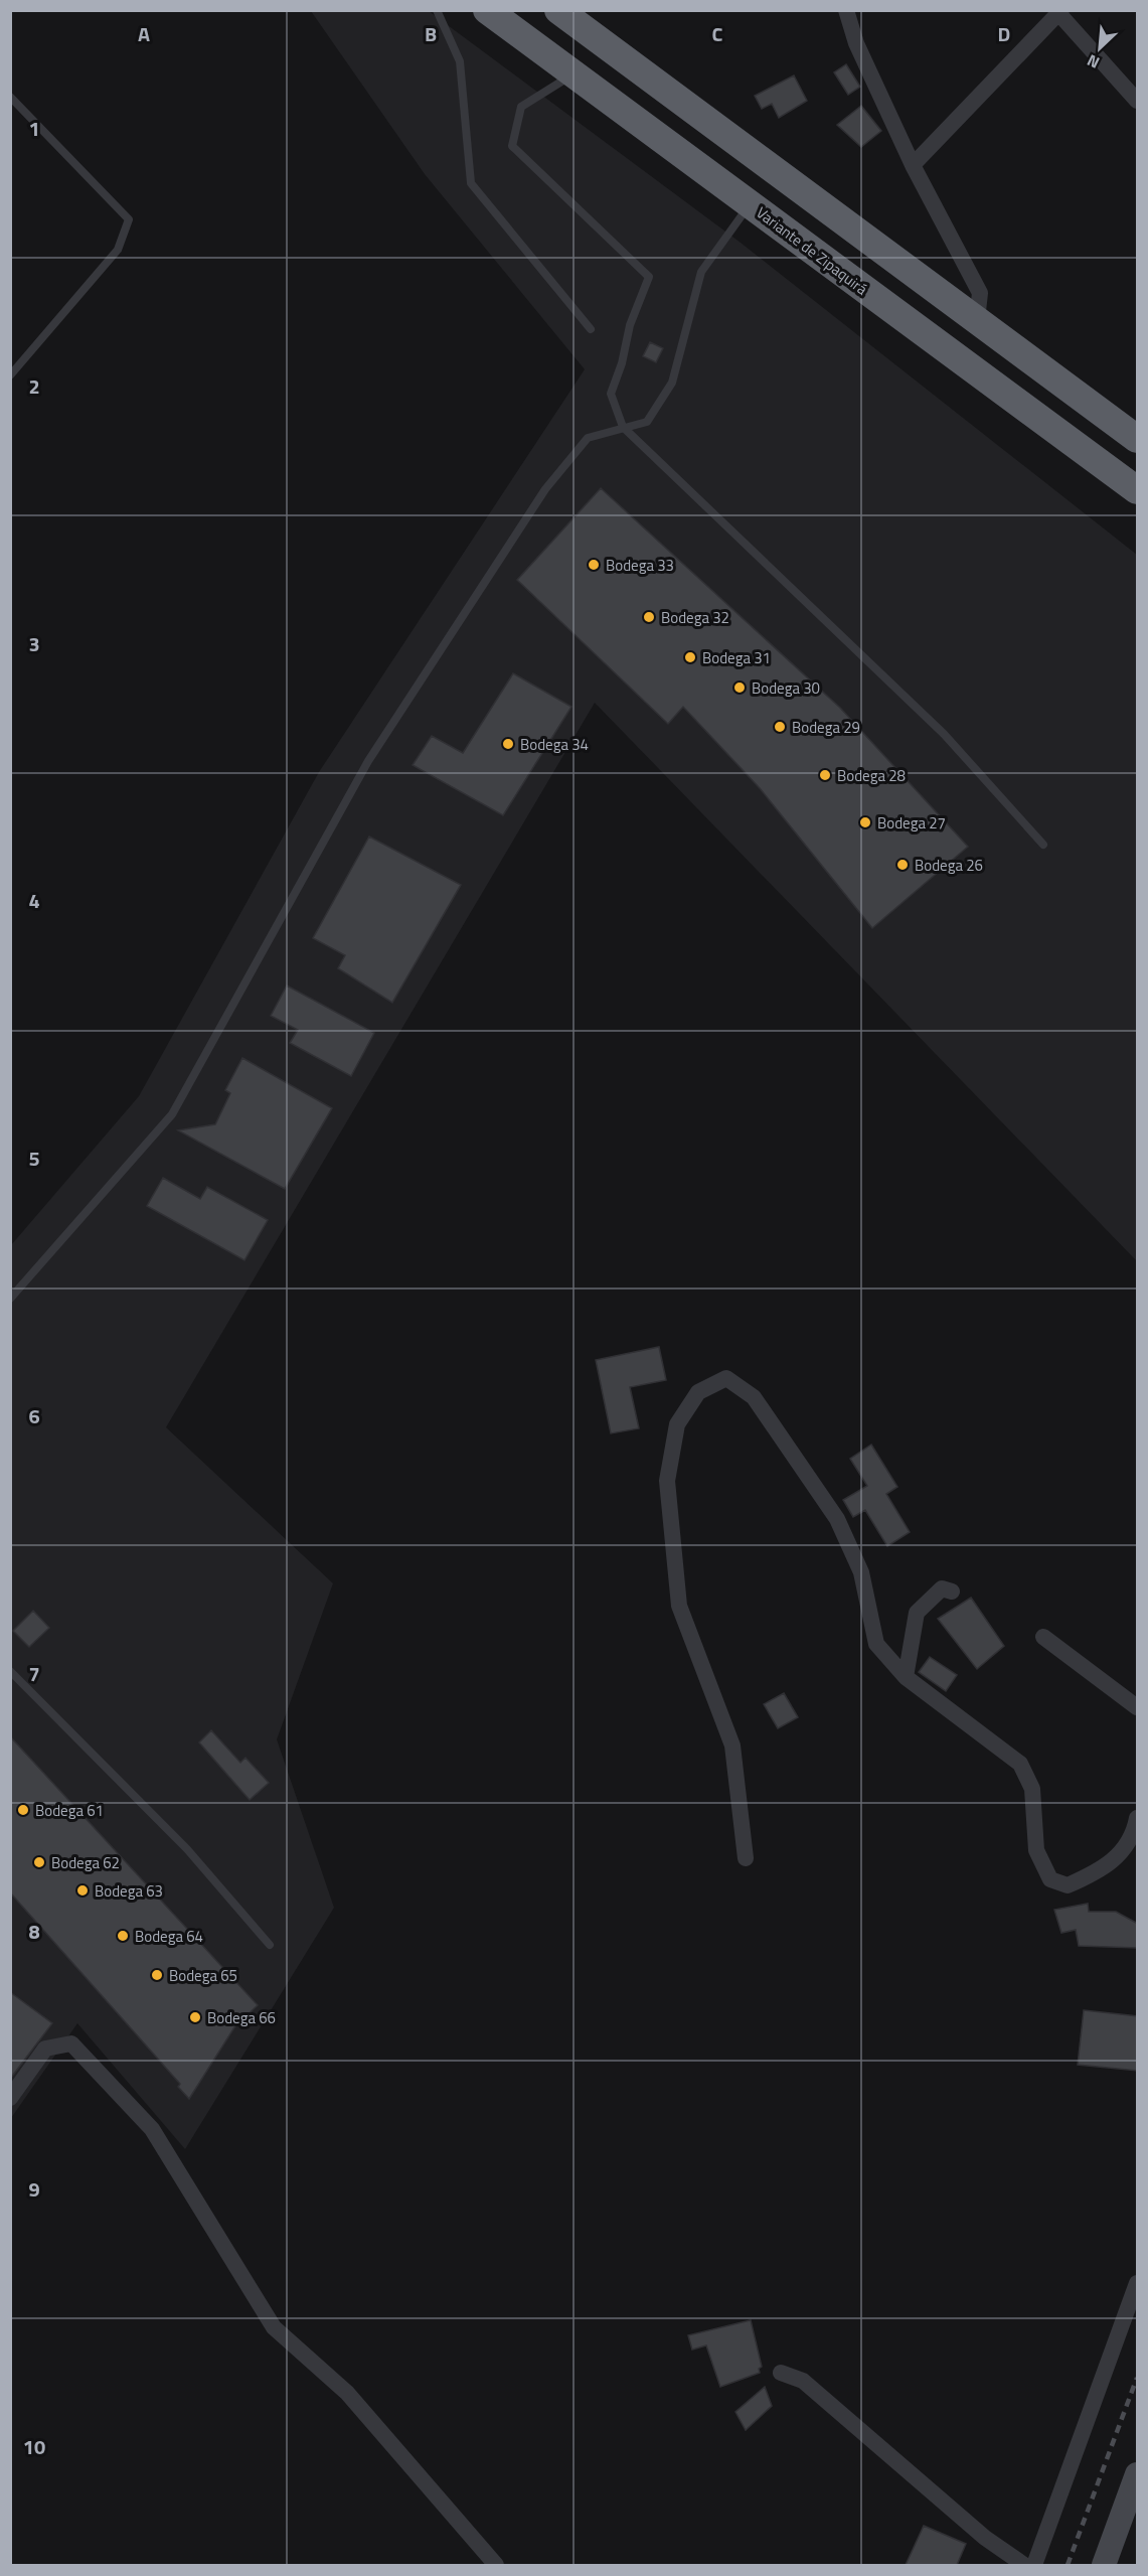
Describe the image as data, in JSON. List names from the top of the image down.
{
  "streets": {
    "highway": ["Variante de Zipaquirá"]
  },
  "places": [
    "Bodega 33",
    "Bodega 32",
    "Bodega 31",
    "Bodega 30",
    "Bodega 29",
    "Bodega 34",
    "Bodega 28",
    "Bodega 27",
    "Bodega 26",
    "Bodega 61",
    "Bodega 62",
    "Bodega 63",
    "Bodega 64",
    "Bodega 65",
    "Bodega 66"
  ],
  "north": "bottom left",
  "grid": {
    "columns": [
      "A",
      "B",
      "C",
      "D"
    ],
    "rows": [
      "1",
      "2",
      "3",
      "4",
      "5",
      "6",
      "7",
      "8",
      "9",
      "10"
    ]
  }
}
